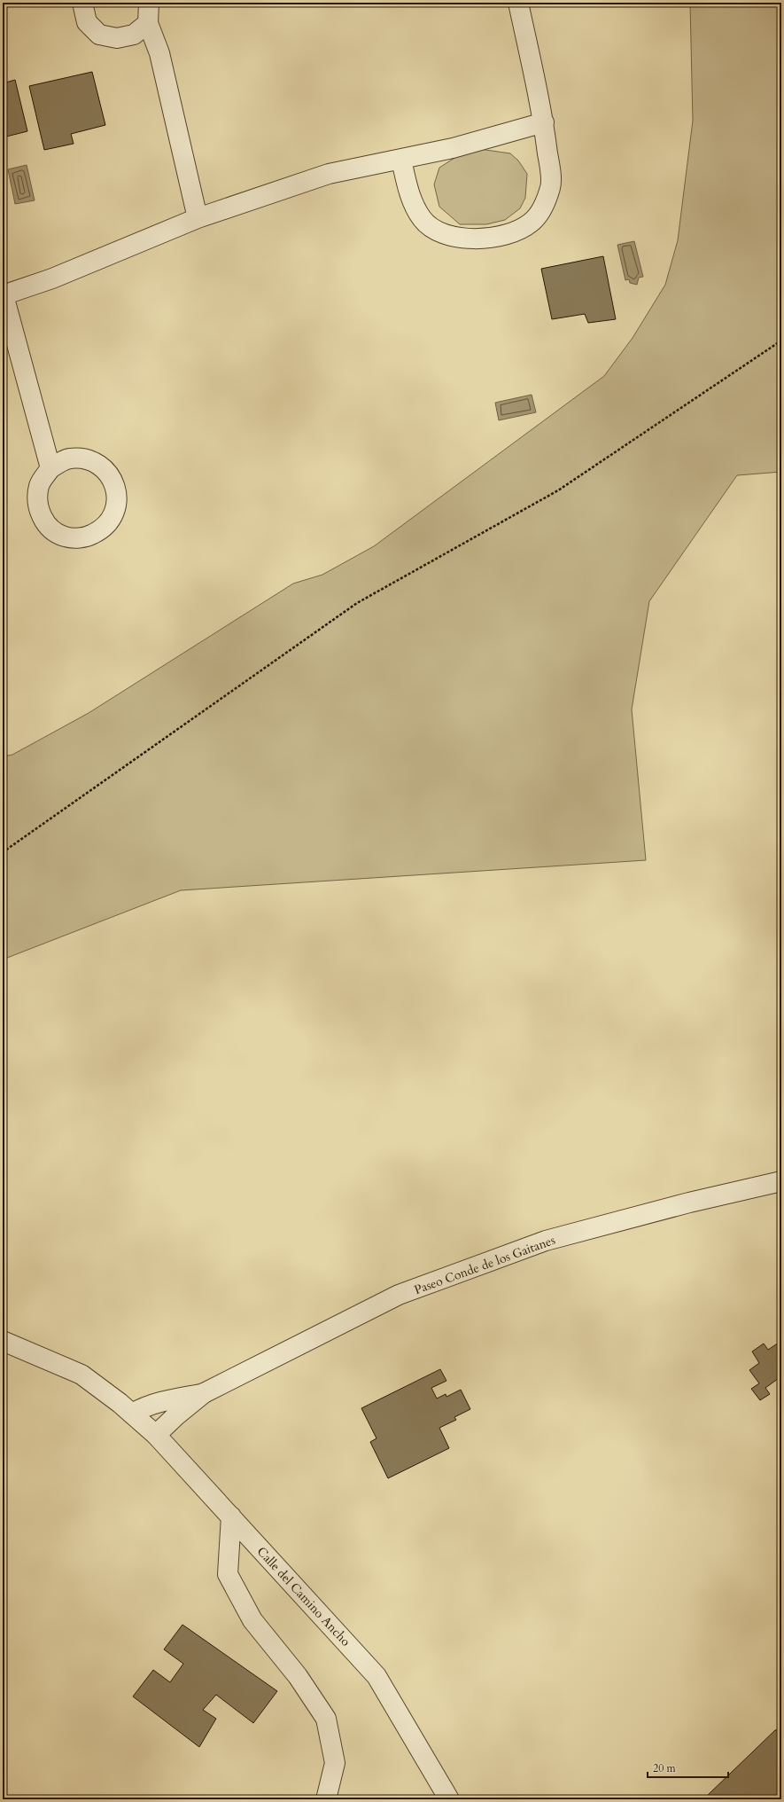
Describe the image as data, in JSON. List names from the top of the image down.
{
  "streets": {
    "street": ["Paseo Conde de los Gaitanes", "Calle del Camino Ancho"]
  },
  "crossings": [
    ["Paseo Conde de los Gaitanes", "Calle del Camino Ancho"]
  ],
  "scale_bar": "20 m"
}
